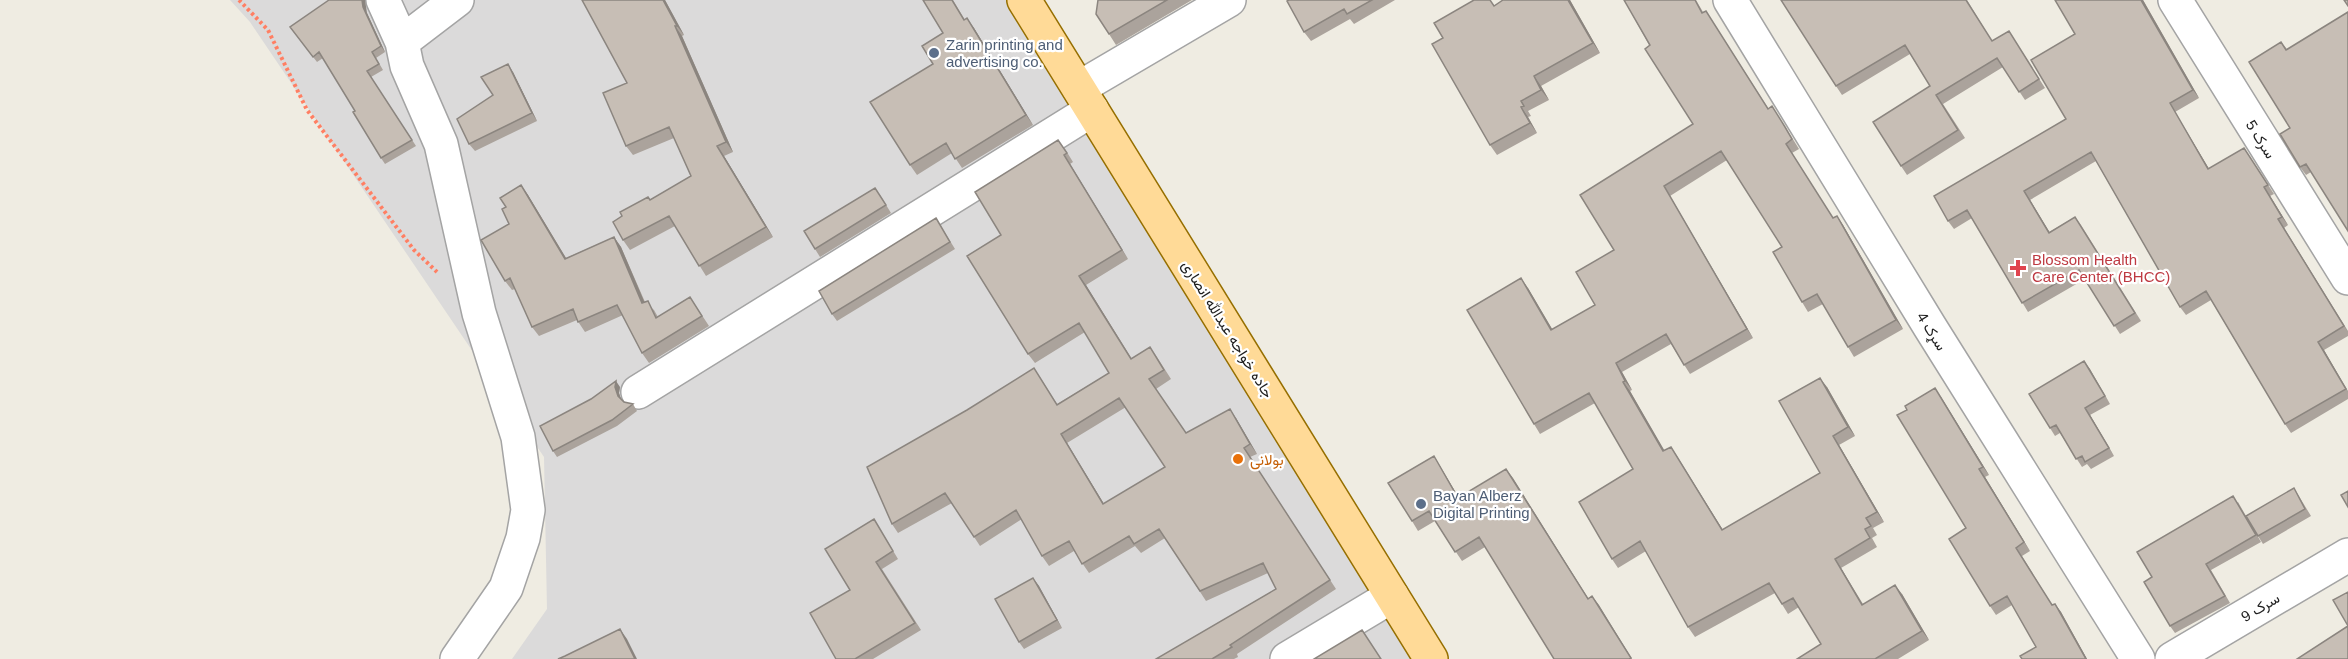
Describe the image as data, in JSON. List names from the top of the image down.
{
  "streets": {
    "main road": ["جاده خواجه عبدالله انصاری"],
    "street": ["سرک 5", "سړک 4", "سرک 9"]
  },
  "places": {
    "other": ["Zarin printing and advertising co.", "بولانی", "Bayan Alberz Digital Printing"],
    "health": ["Blossom Health Care Center (BHCC)"]
  }
}
